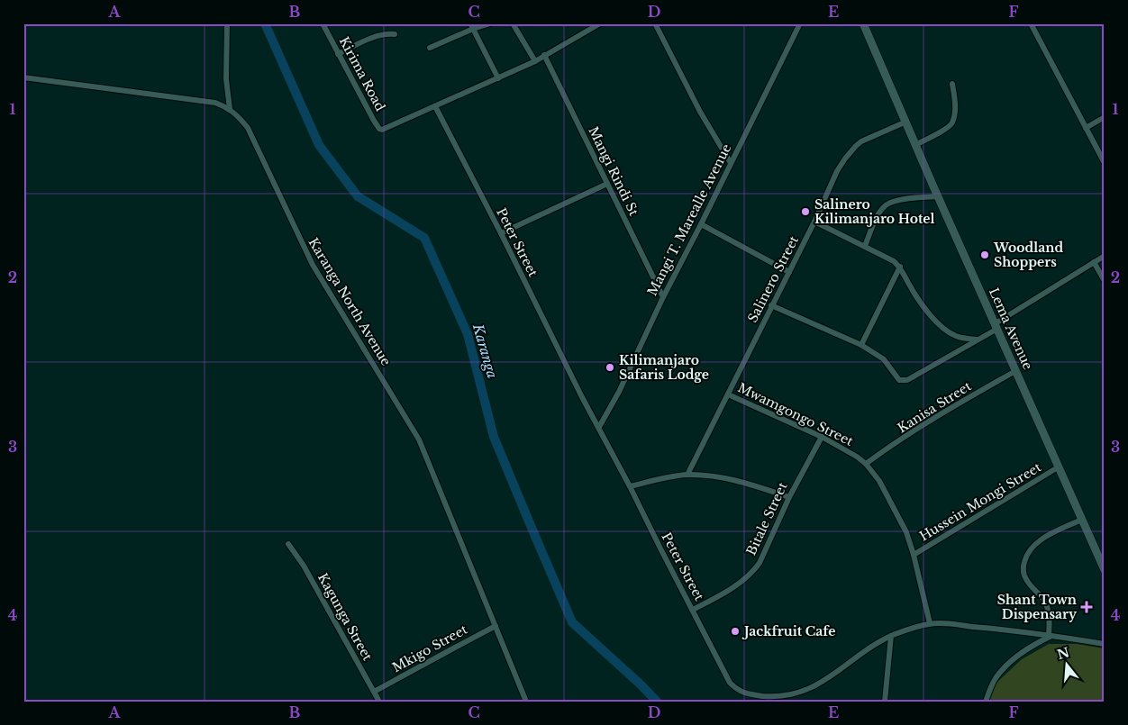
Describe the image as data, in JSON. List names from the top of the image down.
{
  "streets": {
    "main road": ["Lema Avenue"],
    "street": [
      "Kirima Road",
      "Mangi Rindi St",
      "Mangi T. Marealle Avenue",
      "Peter Street",
      "Salinero Street",
      "Karanga North Avenue",
      "Kanisa Street",
      "Mwamgongo Street",
      "Hussein Mongi Street",
      "Bitale Street",
      "Kagunga Street",
      "Mkigo Street"
    ]
  },
  "crossings": [
    ["Kirima Road", "Peter Street"],
    ["Mangi Rindi St", "Mangi T. Marealle Avenue"],
    ["Mangi T. Marealle Avenue", "Peter Street"],
    ["Peter Street", "Mwamgongo Street"],
    ["Peter Street", "Bitale Street"],
    ["Salinero Street", "Lema Avenue"],
    ["Salinero Street", "Mwamgongo Street"],
    ["Karanga North Avenue", "Mkigo Street"],
    ["Lema Avenue", "Kanisa Street"],
    ["Lema Avenue", "Hussein Mongi Street"],
    ["Kanisa Street", "Mwamgongo Street"],
    ["Mwamgongo Street", "Hussein Mongi Street"],
    ["Mwamgongo Street", "Bitale Street"],
    ["Kagunga Street", "Mkigo Street"]
  ],
  "water": ["Karanga"],
  "places": {
    "other": [
      "Salinero Kilimanjaro Hotel",
      "Woodland Shoppers",
      "Kilimanjaro Safaris Lodge",
      "Jackfruit Cafe"
    ],
    "health": ["Shant Town Dispensary"]
  },
  "north": "top",
  "grid": {
    "columns": [
      "A",
      "B",
      "C",
      "D",
      "E",
      "F"
    ],
    "rows": [
      "1",
      "2",
      "3",
      "4"
    ]
  }
}
